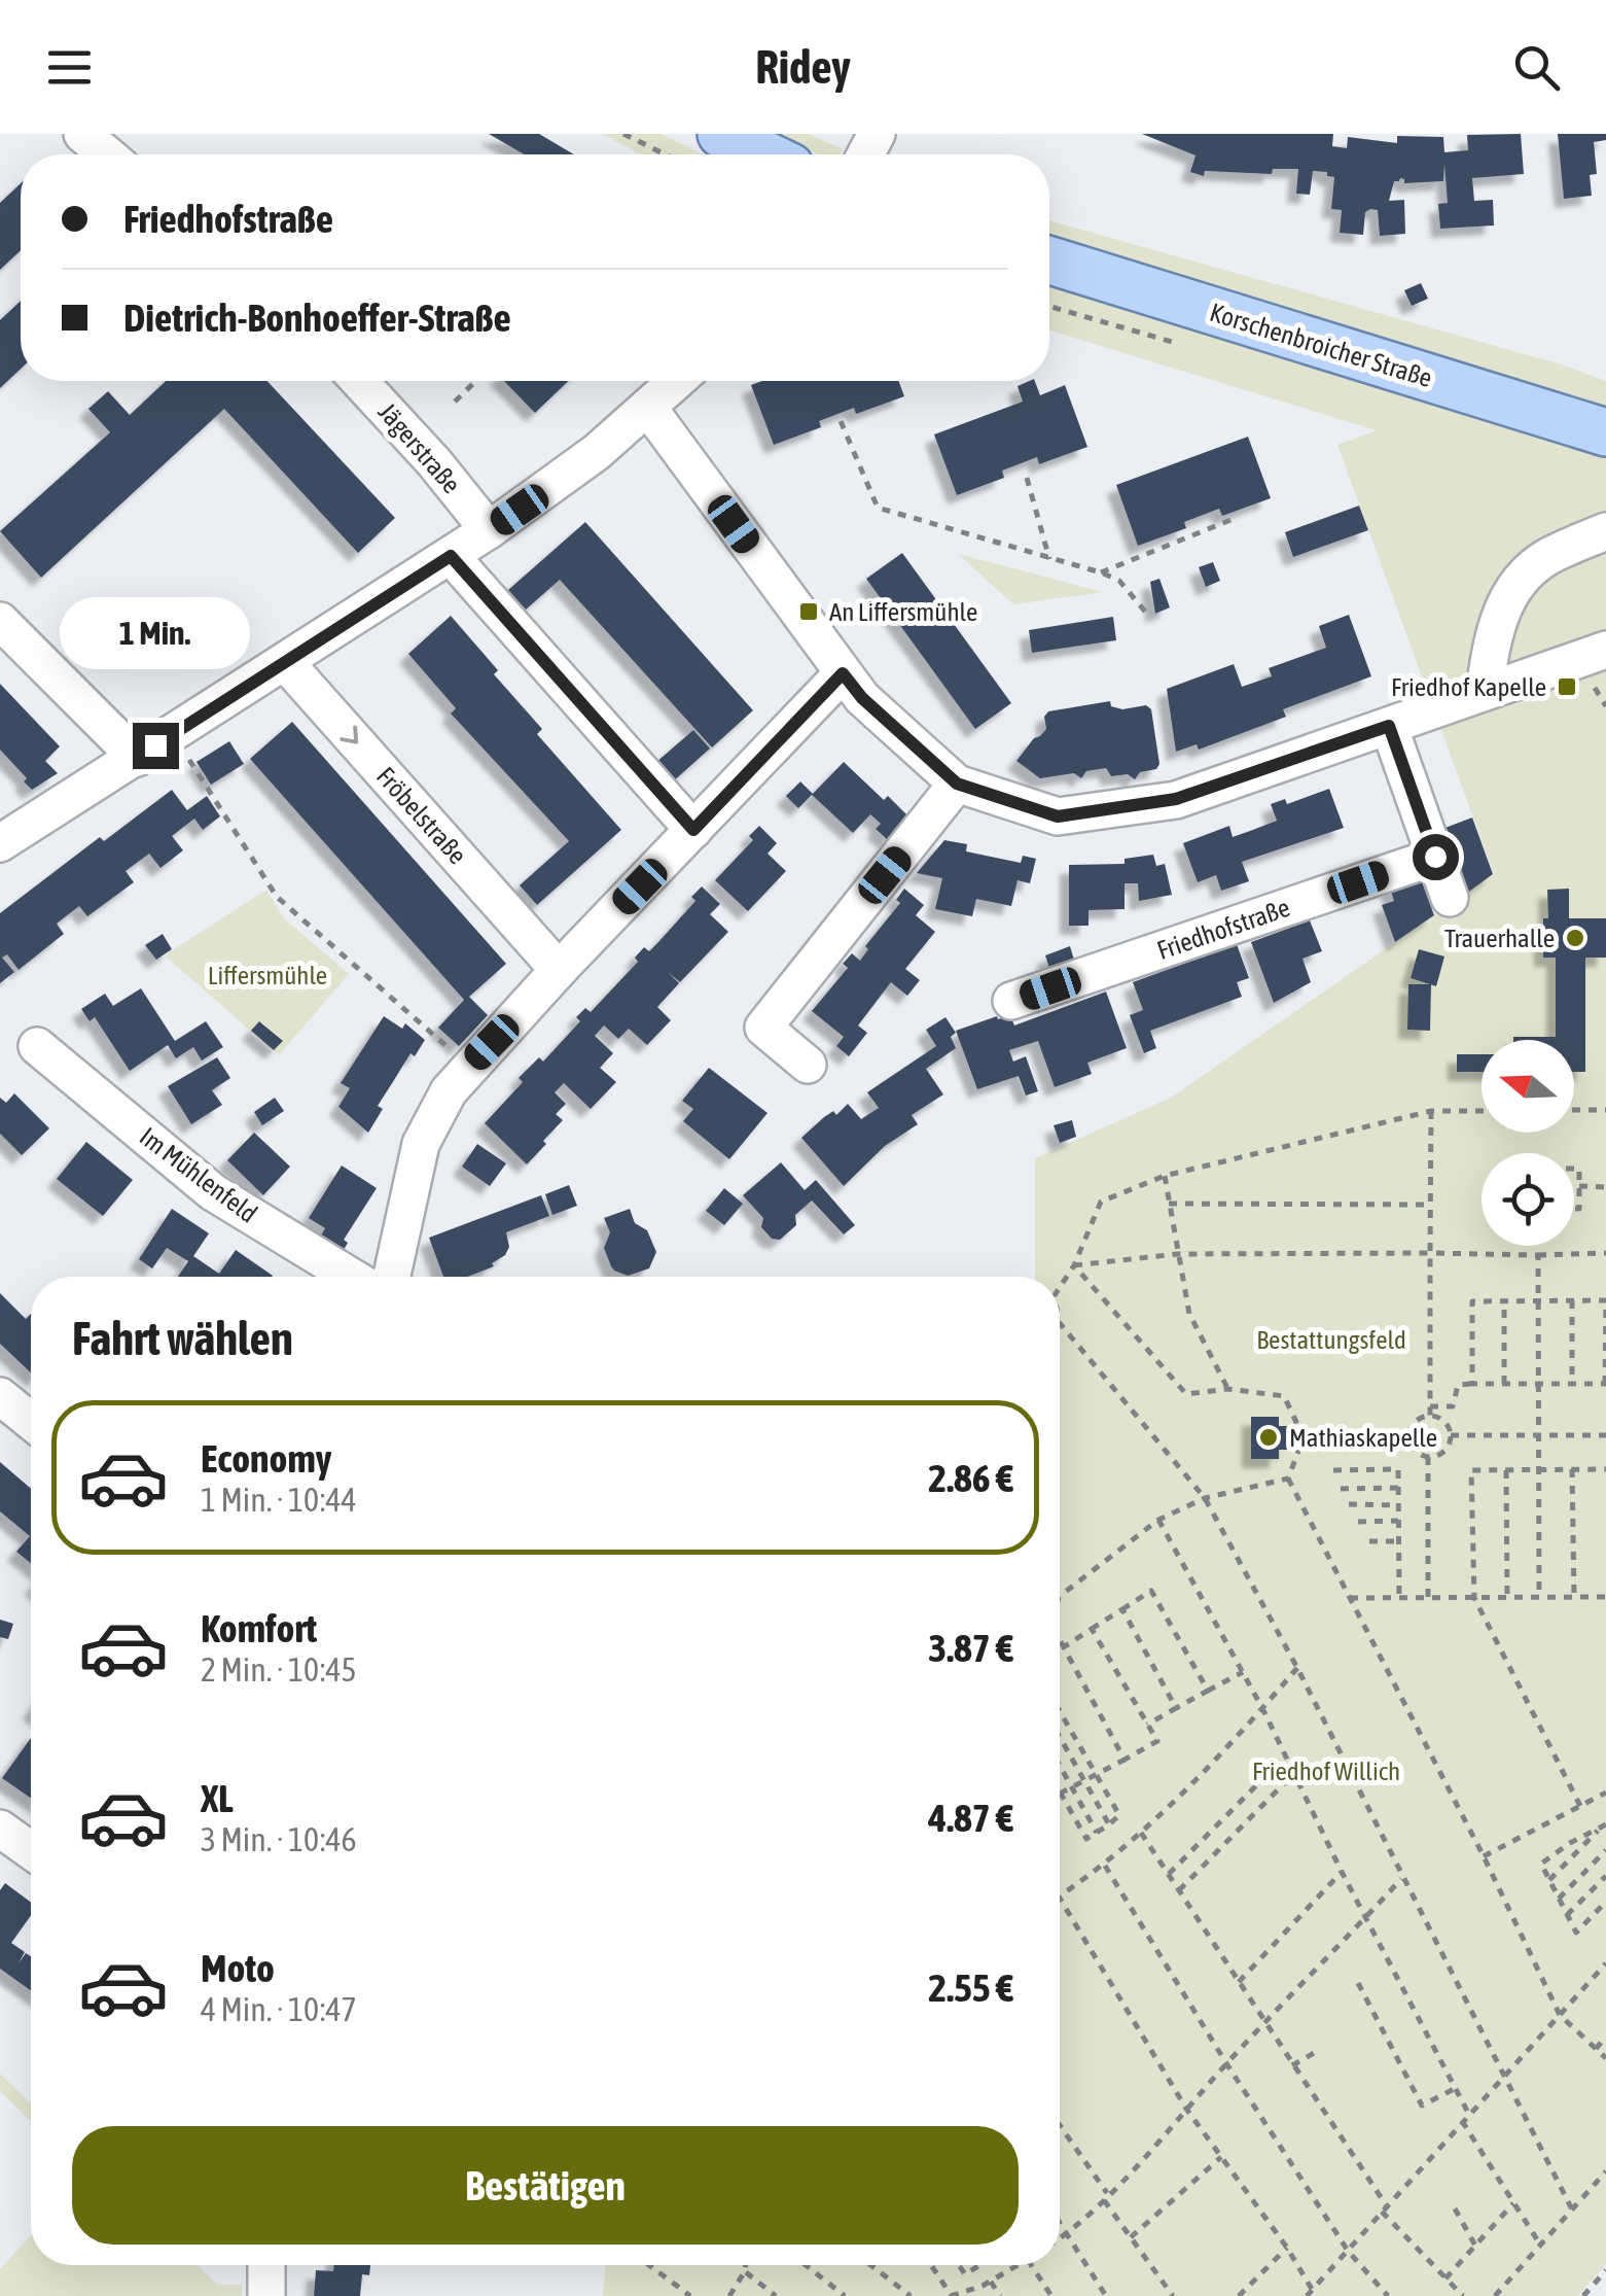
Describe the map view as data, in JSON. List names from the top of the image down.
{
  "streets": {
    "main road": ["Korschenbroicher Straße"],
    "street": [
      "Jägerstraße",
      "Fröbelstraße",
      "Friedhofstraße",
      "Im Mühlenfeld"
    ]
  },
  "parks": ["Liffersmühle", "Bestattungsfeld", "Friedhof Willich"],
  "places": {
    "transit": ["An Liffersmühle", "Friedhof Kapelle"],
    "other": ["Trauerhalle", "Mathiaskapelle"]
  },
  "north": "left",
  "page": {
    "header": "Ridey",
    "banner": ["Friedhofstraße", "Dietrich-Bonhoeffer-Straße"],
    "bubble": "1 Min.",
    "heading": "Fahrt wählen",
    "list": [
      {
        "name": "Economy",
        "note": "1 Min. · 10:44",
        "value": "2.86 €"
      },
      {
        "name": "Komfort",
        "note": "2 Min. · 10:45",
        "value": "3.87 €"
      },
      {
        "name": "XL",
        "note": "3 Min. · 10:46",
        "value": "4.87 €"
      },
      {
        "name": "Moto",
        "note": "4 Min. · 10:47",
        "value": "2.55 €"
      }
    ],
    "buttons": "Bestätigen"
  }
}
